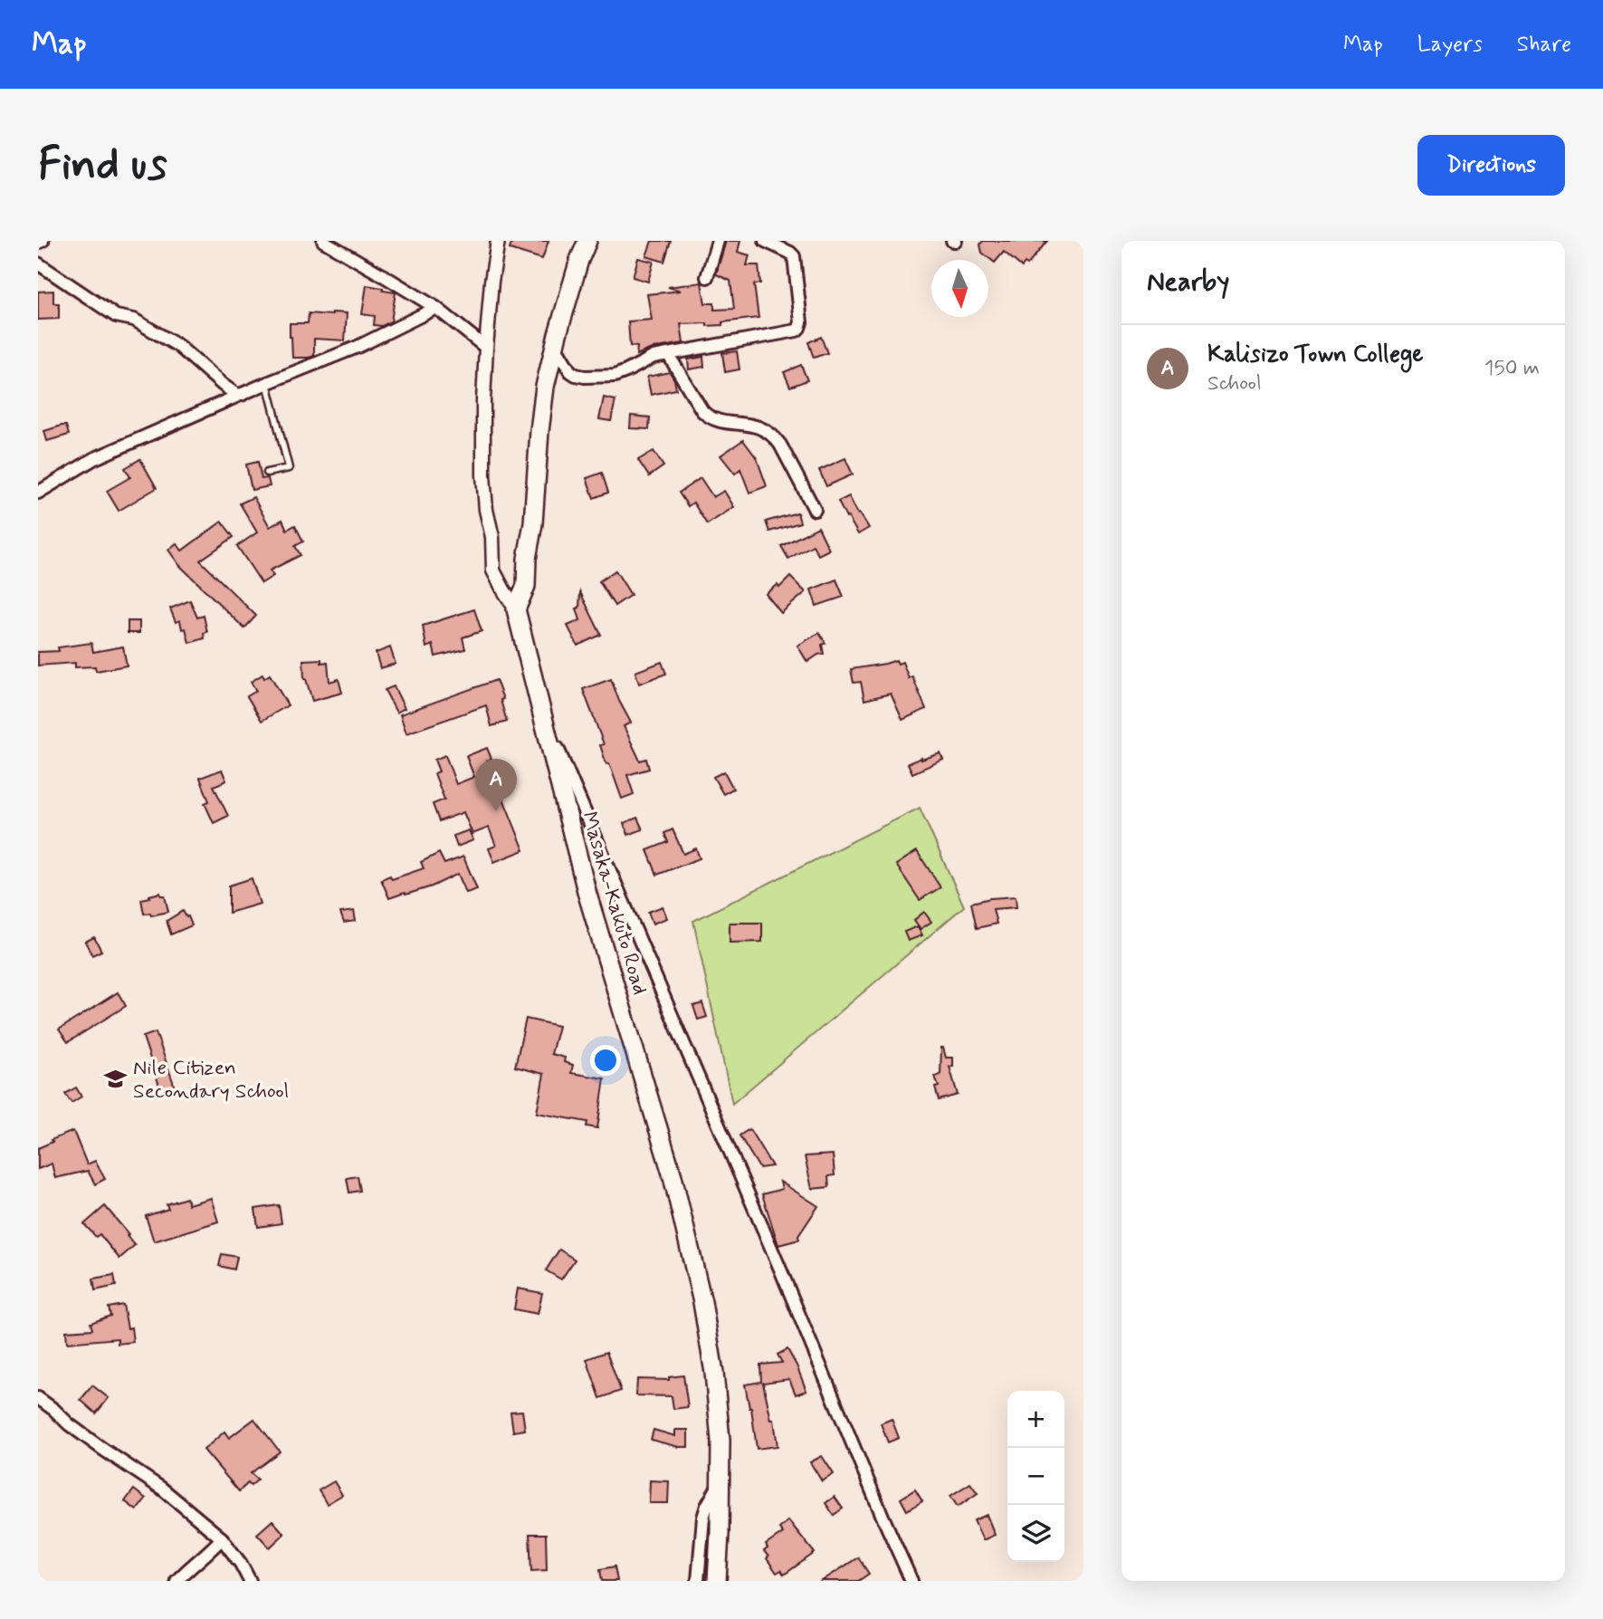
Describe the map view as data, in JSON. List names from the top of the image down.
{
  "streets": {
    "highway": ["Masaka-Kakuto Road"]
  },
  "places": {
    "school or university": ["Nile Citizen Secondary School"]
  },
  "north": "bottom",
  "page": {
    "header": "Map",
    "nav": ["Map", "Layers", "Share"],
    "buttons": "Directions",
    "title": "Find us",
    "heading": "Nearby",
    "list": [
      {
        "mark": "A",
        "name": "Kalisizo Town College",
        "note": "School",
        "value": "150 m"
      }
    ],
    "pins": "A",
    "map_buttons": ["+", "−"]
  }
}
